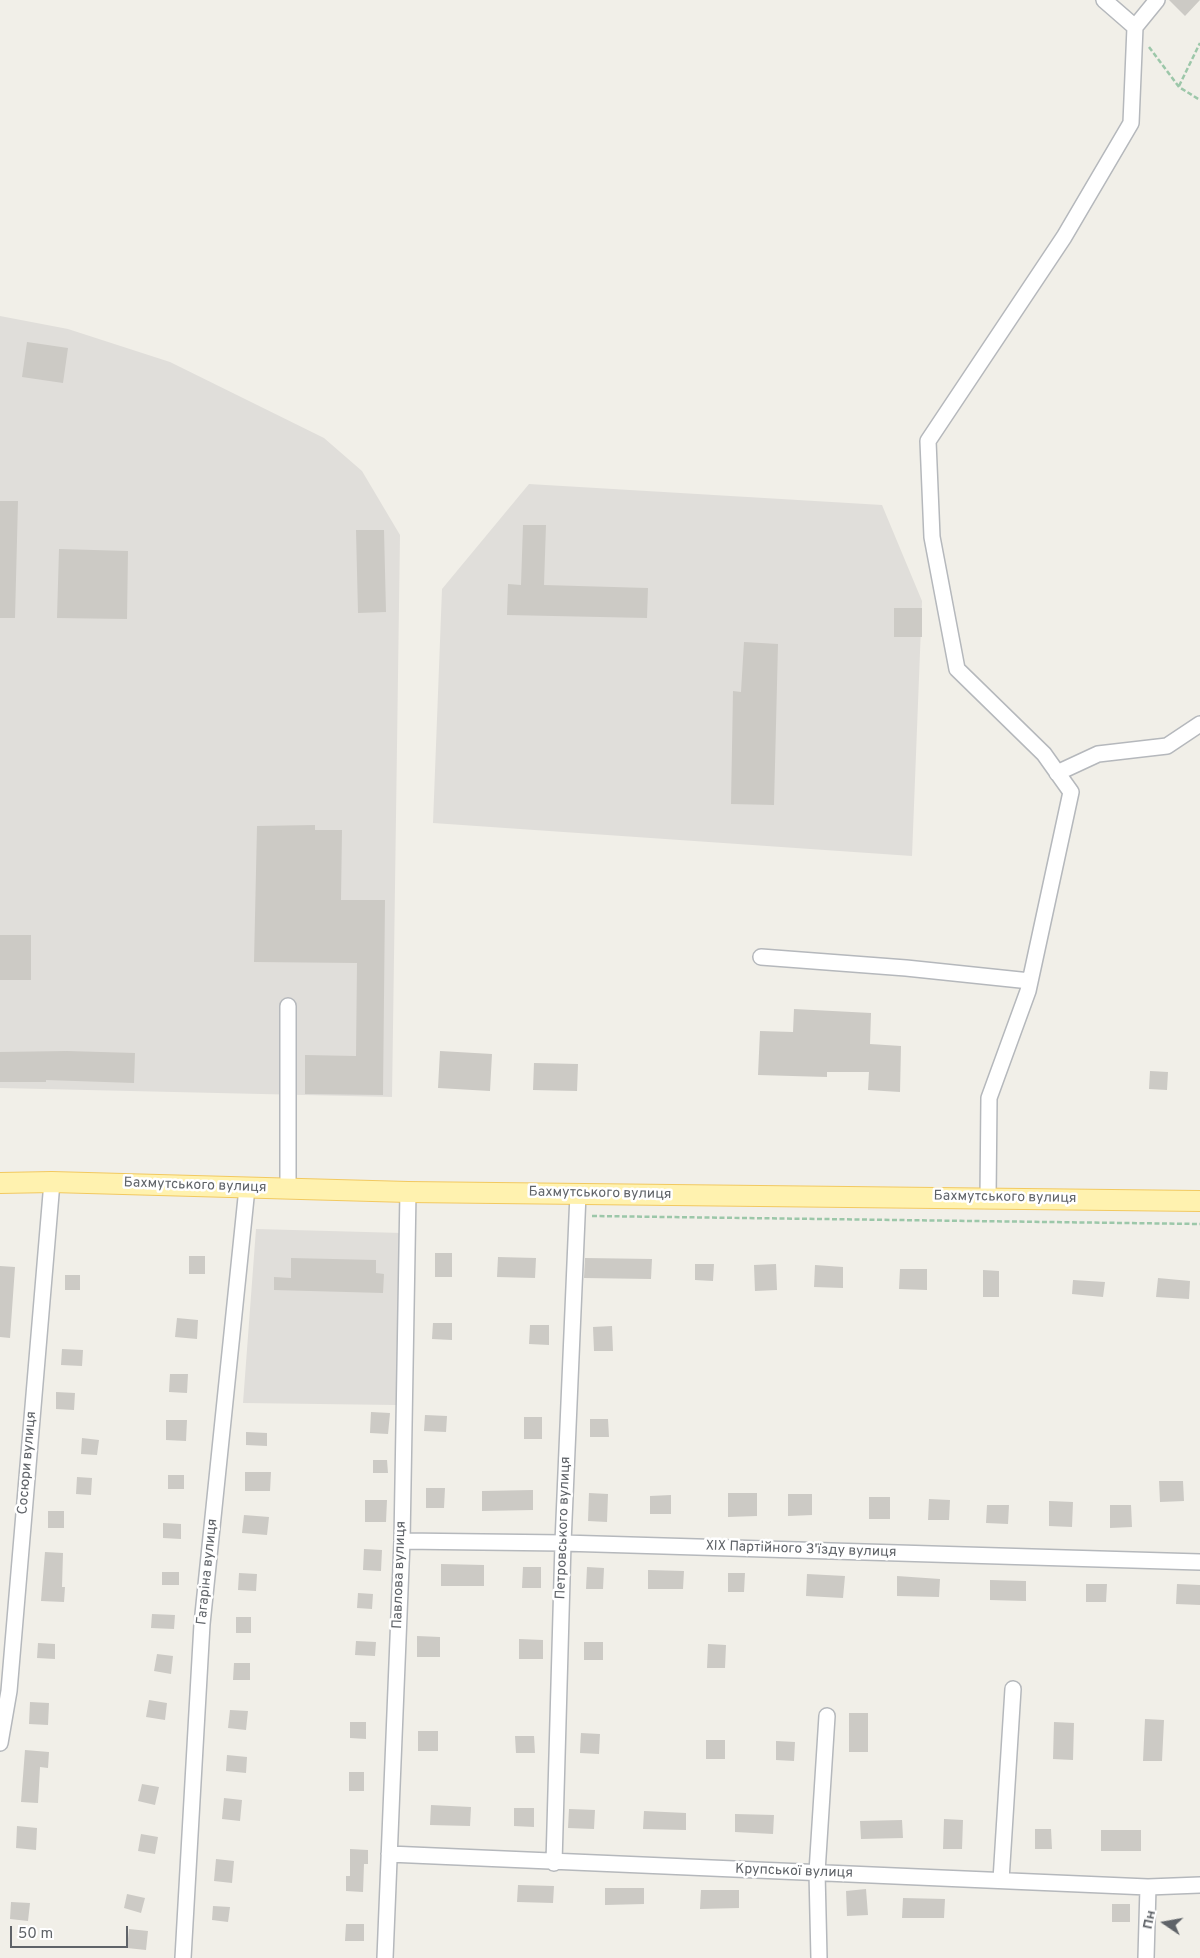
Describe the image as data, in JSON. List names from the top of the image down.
{
  "streets": {
    "main road": ["Бахмутського вулиця"],
    "street": [
      "Сосюри вулиця",
      "Петровського вулиця",
      "XIX Партійного З'їзду вулиця",
      "Гагаріна вулиця",
      "Павлова вулиця",
      "Крупської вулиця"
    ]
  },
  "crossings": [
    ["Бахмутського вулиця", "Сосюри вулиця"],
    ["Бахмутського вулиця", "Петровського вулиця"],
    ["Бахмутського вулиця", "Гагаріна вулиця"],
    ["Бахмутського вулиця", "Павлова вулиця"],
    ["Петровського вулиця", "XIX Партійного З'їзду вулиця"],
    ["Петровського вулиця", "Крупської вулиця"],
    ["XIX Партійного З'їзду вулиця", "Павлова вулиця"],
    ["Павлова вулиця", "Крупської вулиця"]
  ],
  "scale_bar": "50 m",
  "north": "left"
}
